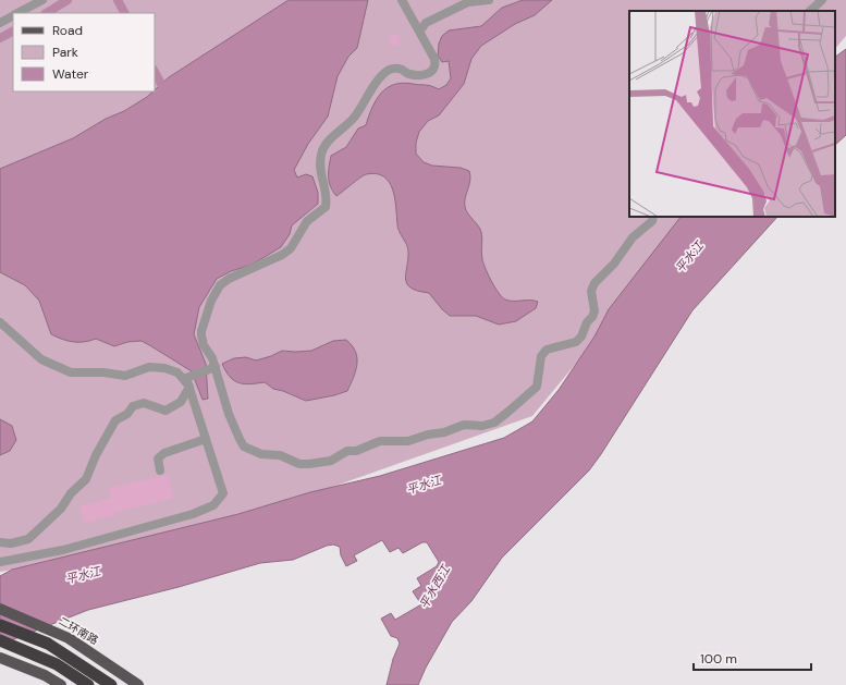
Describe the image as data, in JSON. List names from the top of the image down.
{
  "streets": {
    "main road": ["二环南路"]
  },
  "water": ["平水江", "平水西江"],
  "legend": ["Road", "Park", "Water"],
  "scale_bar": "100 m"
}
